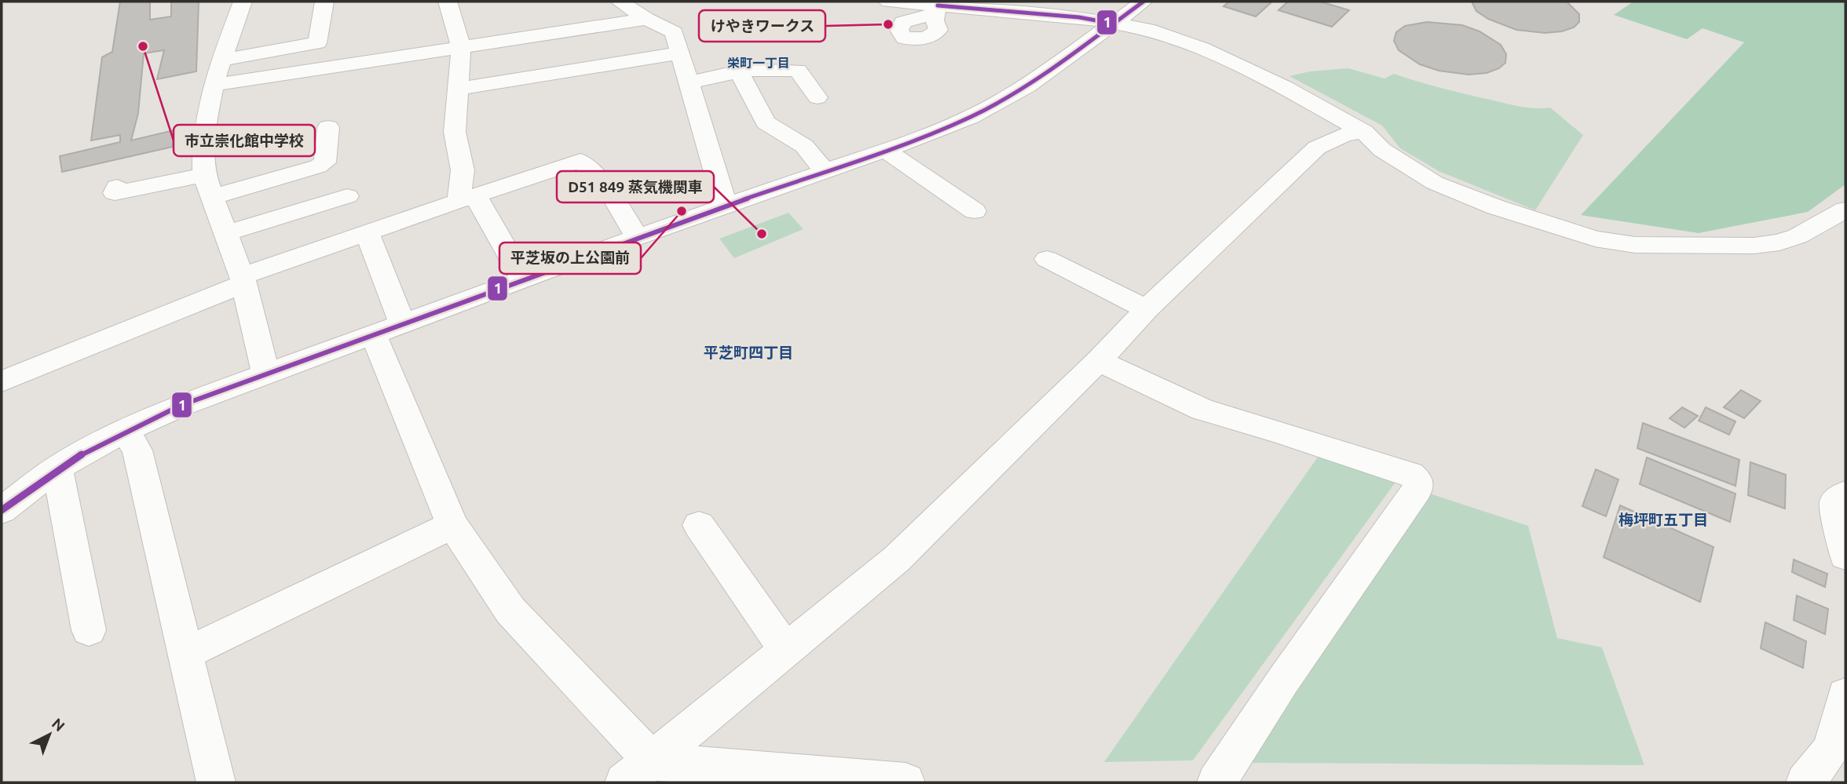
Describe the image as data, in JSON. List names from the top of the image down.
{
  "districts": ["栄町一丁目", "平芝町四丁目", "梅坪町五丁目"],
  "places": [
    "けやきワークス",
    "市立崇化館中学校",
    "平芝坂の上公園前",
    "D51 849 蒸気機関車"
  ],
  "lines": ["transit line 1"],
  "north": "top right"
}
